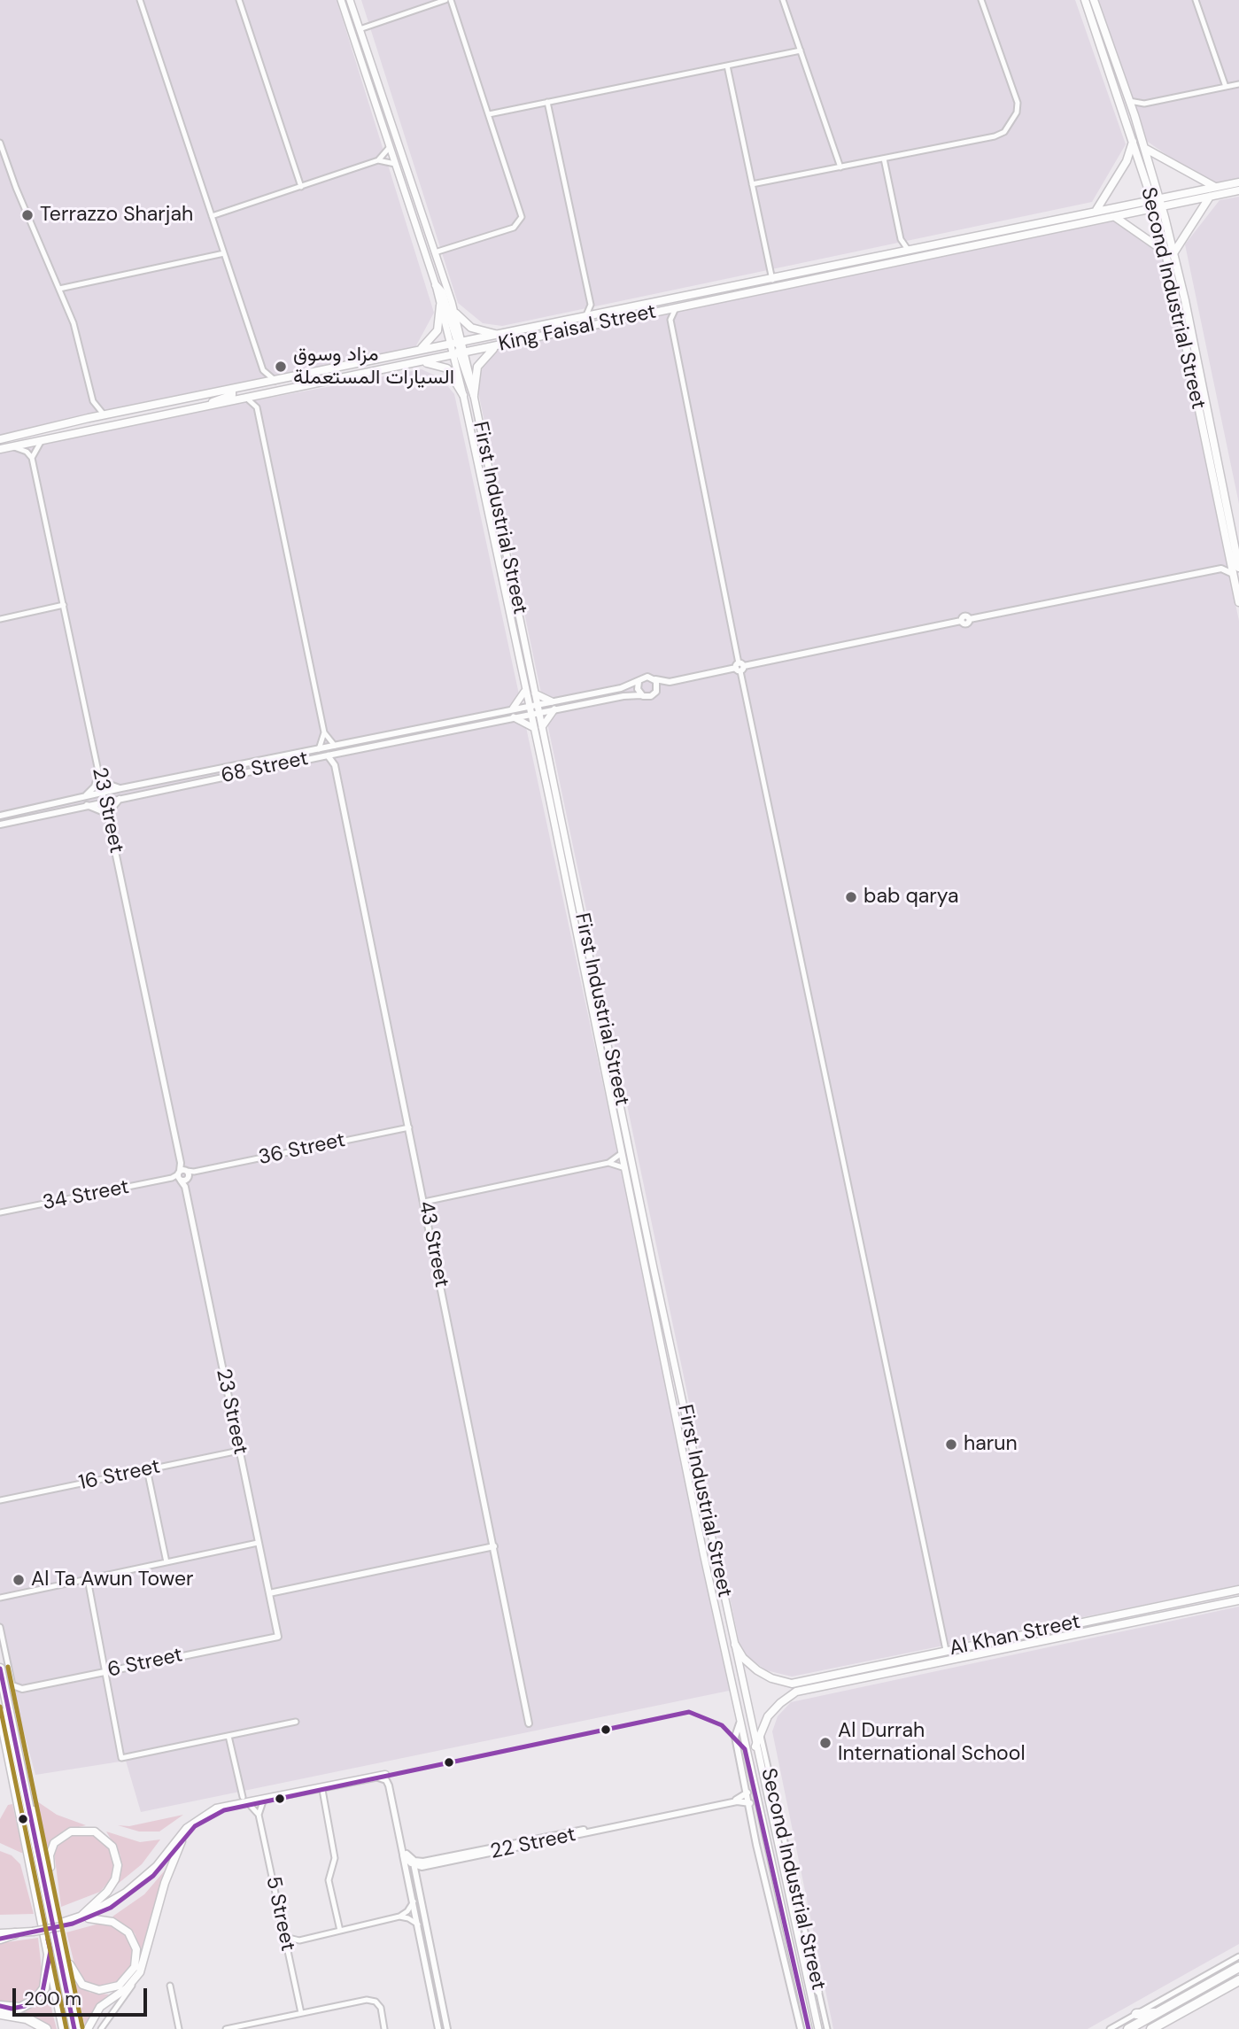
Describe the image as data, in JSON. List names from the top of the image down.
{
  "streets": {
    "main road": [
      "Second Industrial Street",
      "King Faisal Street",
      "First Industrial Street",
      "Al Khan Street"
    ],
    "street": [
      "68 Street",
      "23 Street",
      "36 Street",
      "34 Street",
      "43 Street",
      "16 Street",
      "6 Street",
      "22 Street",
      "5 Street"
    ]
  },
  "crossings": [
    ["Second Industrial Street", "King Faisal Street"],
    ["Second Industrial Street", "Al Khan Street"],
    ["King Faisal Street", "First Industrial Street"],
    ["First Industrial Street", "68 Street"],
    ["First Industrial Street", "Al Khan Street"],
    ["68 Street", "23 Street"],
    ["68 Street", "43 Street"],
    ["23 Street", "36 Street"],
    ["23 Street", "34 Street"],
    ["23 Street", "16 Street"],
    ["23 Street", "6 Street"],
    ["36 Street", "34 Street"],
    ["36 Street", "43 Street"]
  ],
  "places": [
    "Terrazzo Sharjah",
    "مزاد وسوق السيارات المستعملة",
    "bab qarya",
    "harun",
    "Al Ta Awun Tower",
    "Al Durrah International School"
  ],
  "scale_bar": "200 m"
}
